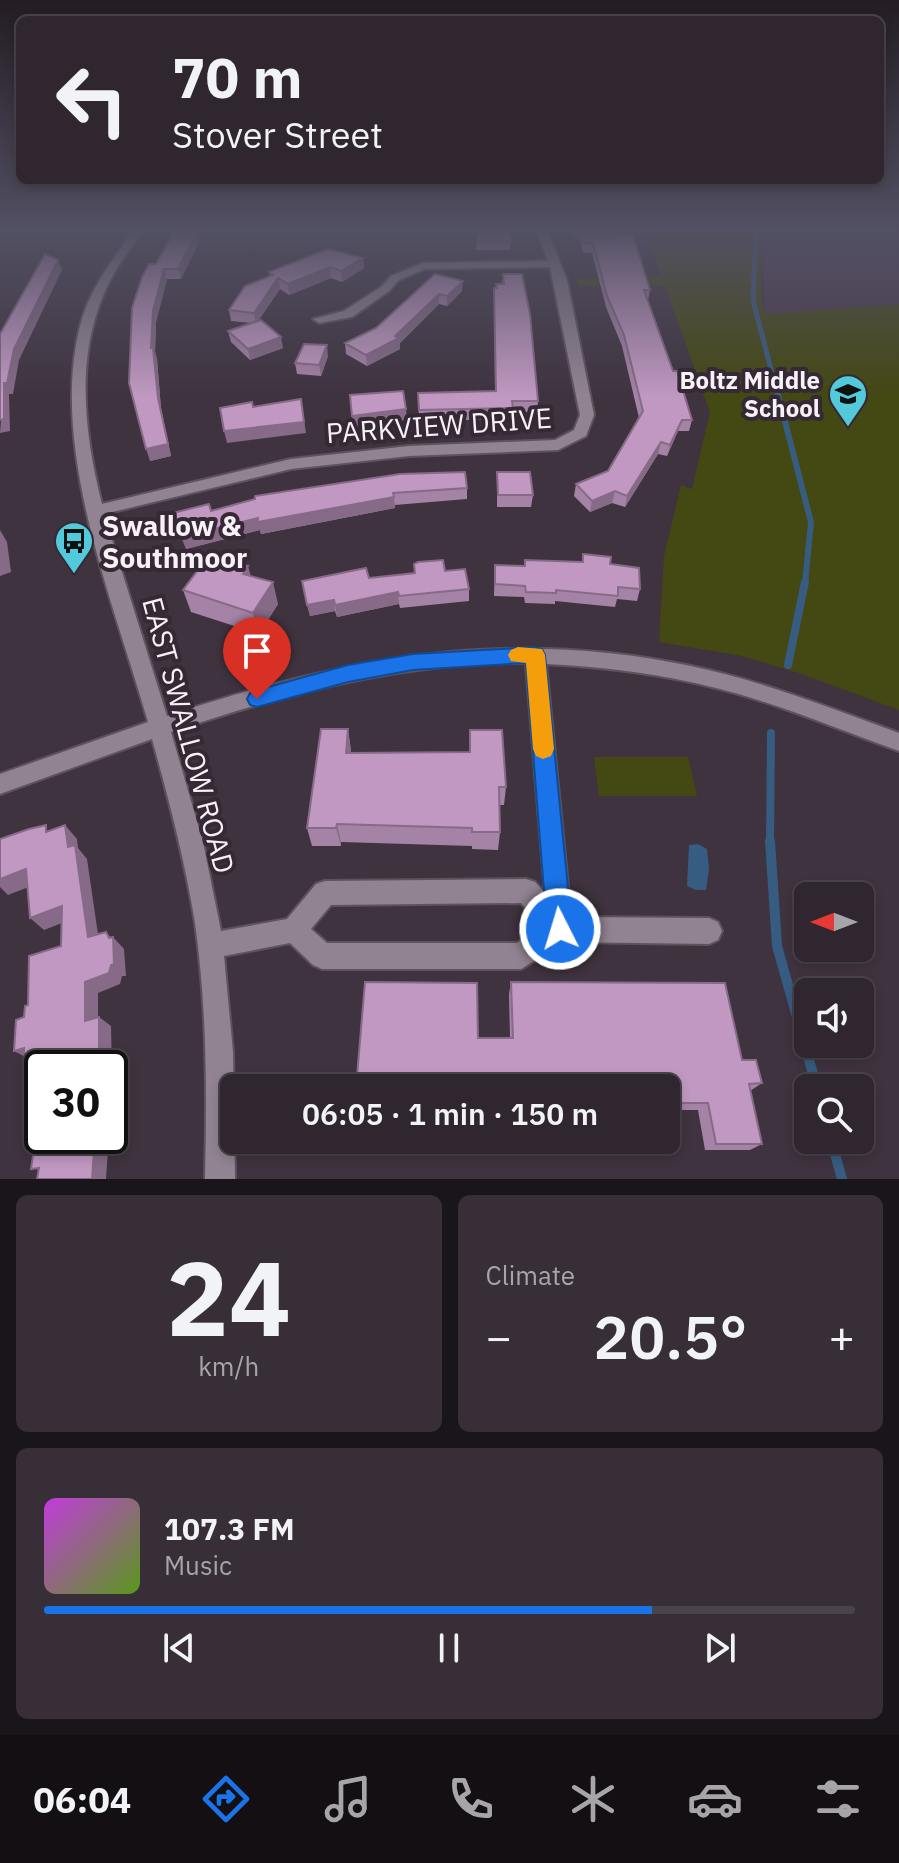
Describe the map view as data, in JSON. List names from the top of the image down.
{
  "streets": {
    "street": ["PARKVIEW DRIVE", "EAST SWALLOW ROAD"]
  },
  "crossings": [
    ["PARKVIEW DRIVE", "EAST SWALLOW ROAD"]
  ],
  "places": {
    "school or university": ["Boltz Middle School"],
    "bus stop": ["Swallow & Southmoor"]
  },
  "north": "left",
  "page": {
    "turn": ["70 m", "Stover Street"],
    "limit": "30",
    "trip": "06:05 · 1 min · 150 m",
    "tile": [
      ["24", "km/h"],
      "Climate"
    ],
    "heat": ["−", "20.5°", "+"],
    "song": ["107.3 FM", "Music"],
    "tabs": "06:04"
  }
}
